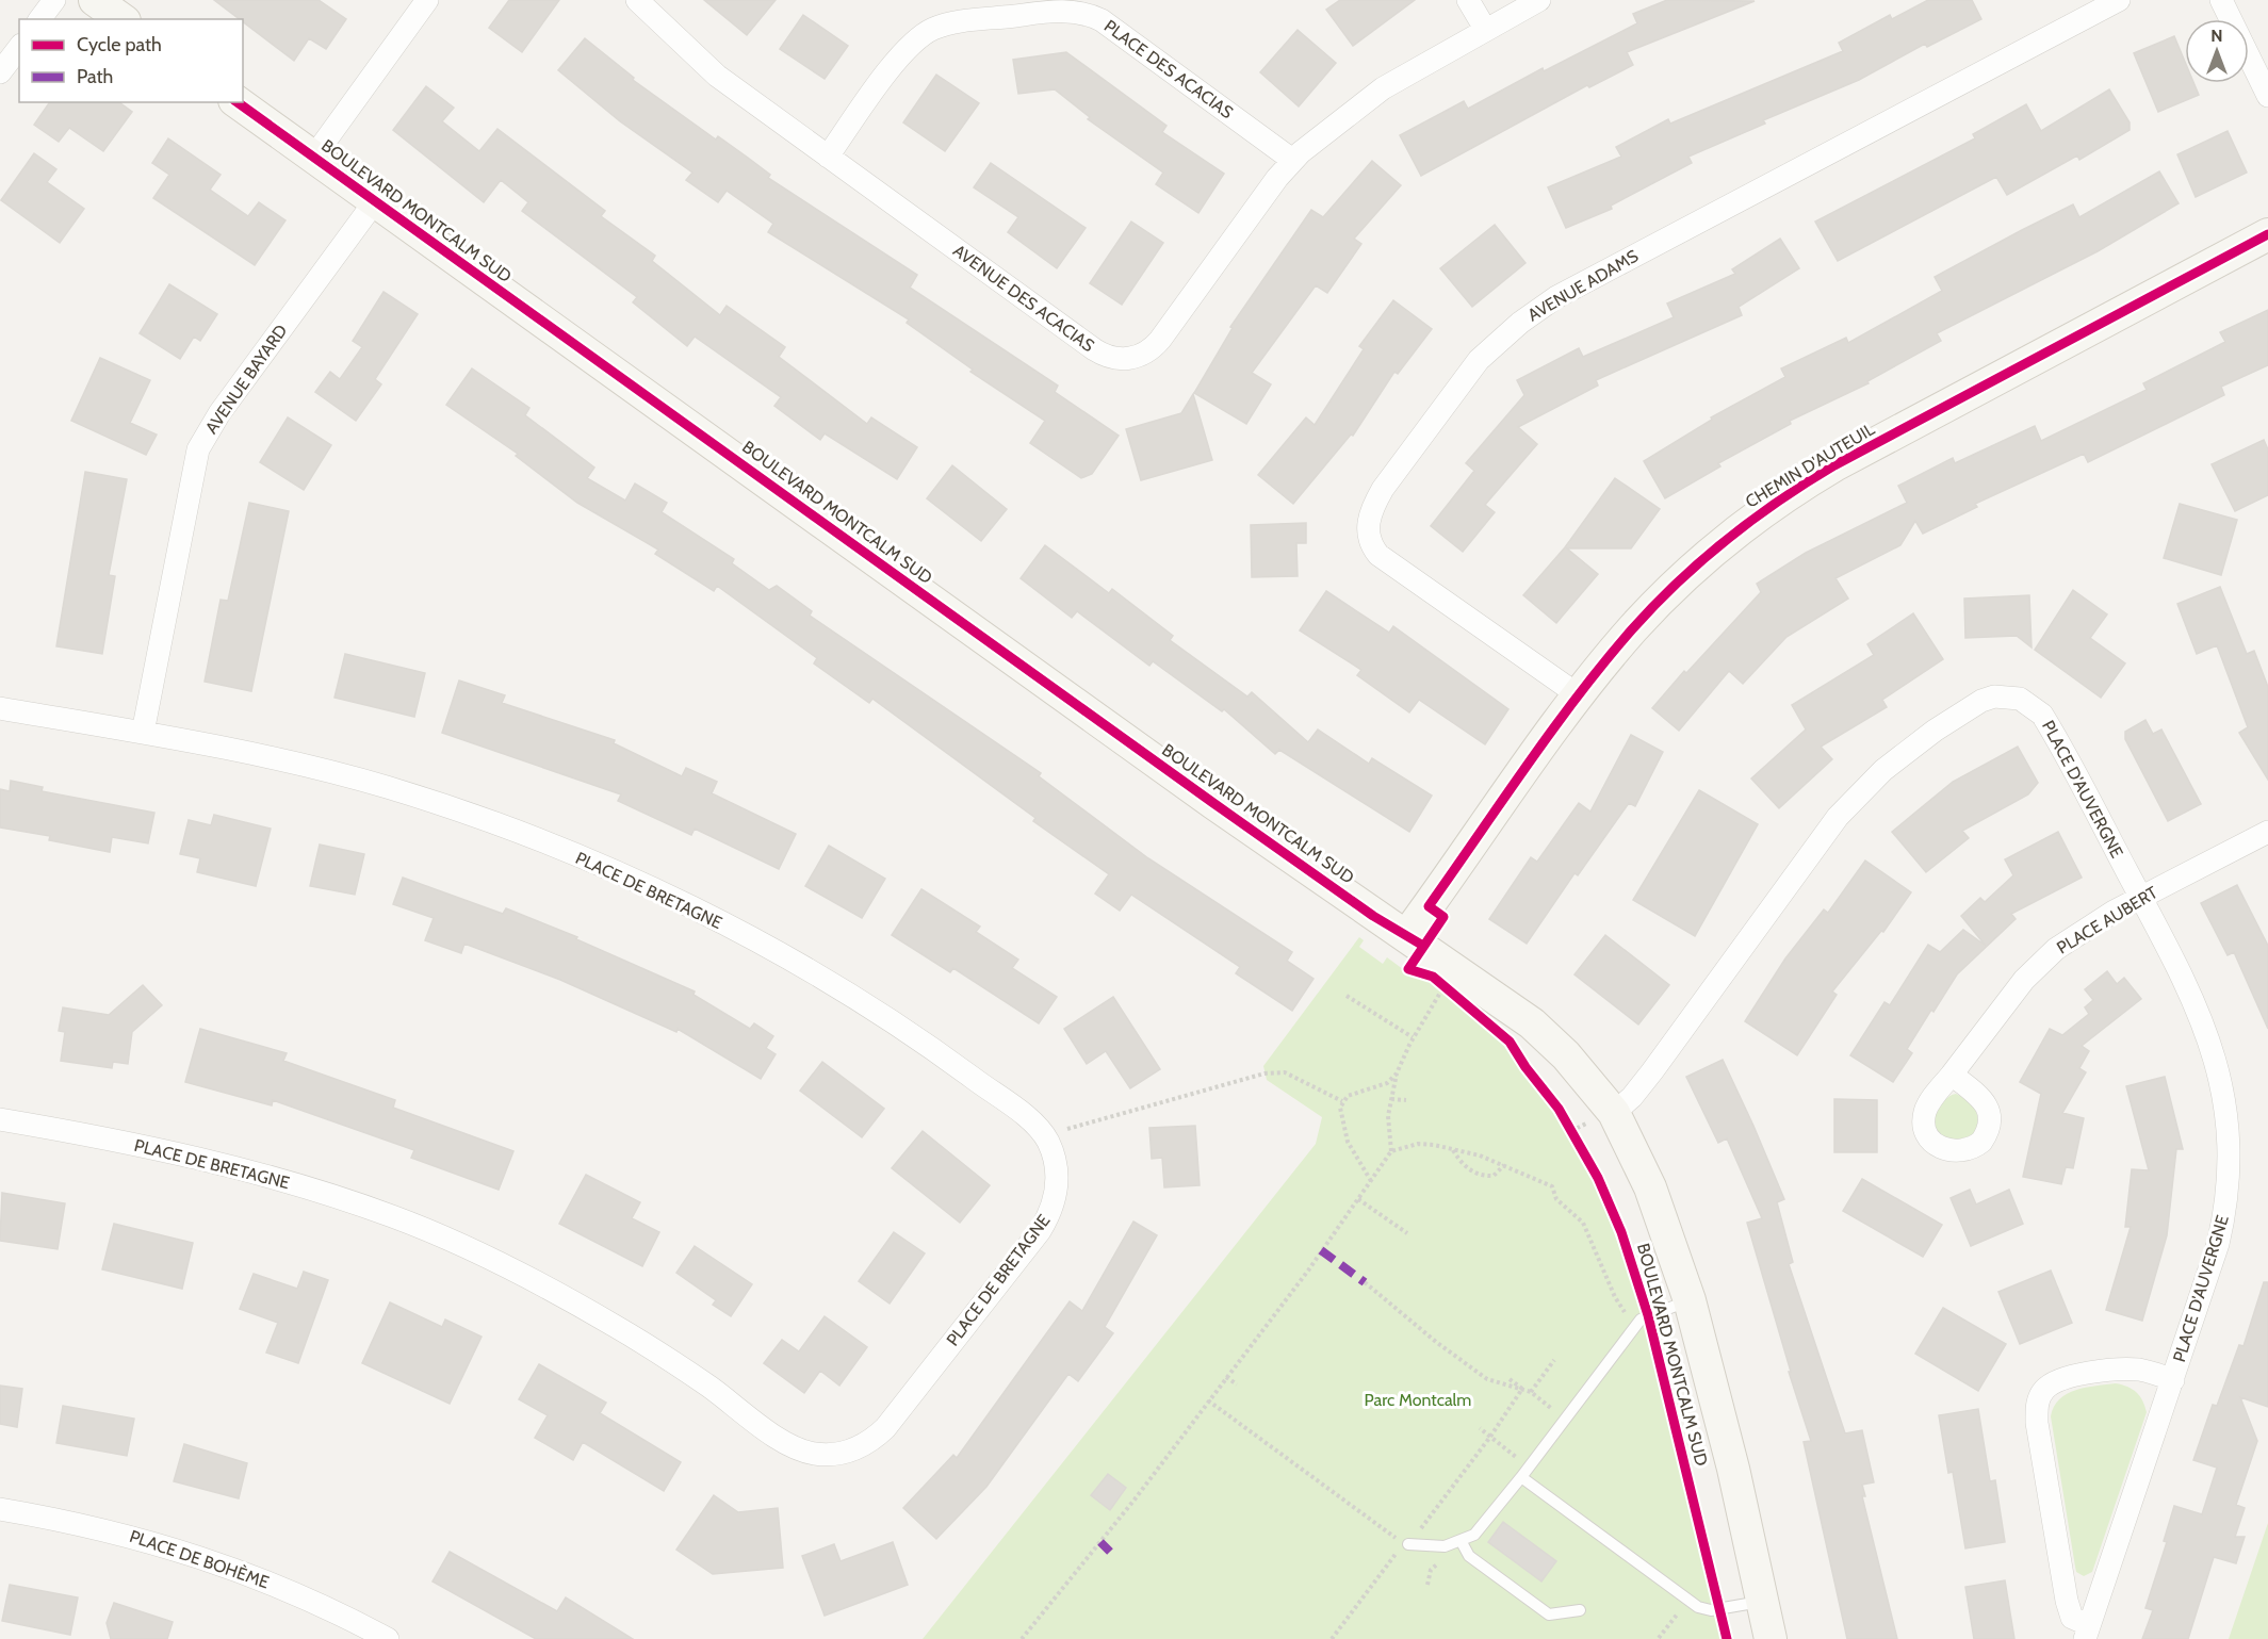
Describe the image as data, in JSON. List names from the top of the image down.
{
  "streets": {
    "street": [
      "PLACE DES ACACIAS",
      "BOULEVARD MONTCALM SUD",
      "AVENUE ADAMS",
      "AVENUE DES ACACIAS",
      "AVENUE BAYARD",
      "CHEMIN D'AUTEUIL",
      "PLACE D'AUVERGNE",
      "PLACE DE BRETAGNE",
      "PLACE AUBERT",
      "PLACE DE BOHÈME"
    ]
  },
  "crossings": [
    ["PLACE DES ACACIAS", "AVENUE DES ACACIAS"],
    ["BOULEVARD MONTCALM SUD", "AVENUE BAYARD"],
    ["BOULEVARD MONTCALM SUD", "CHEMIN D'AUTEUIL"],
    ["BOULEVARD MONTCALM SUD", "PLACE D'AUVERGNE"],
    ["AVENUE ADAMS", "CHEMIN D'AUTEUIL"],
    ["AVENUE BAYARD", "PLACE DE BRETAGNE"],
    ["PLACE D'AUVERGNE", "PLACE AUBERT"]
  ],
  "parks": ["Parc Montcalm"],
  "legend": ["Cycle path", "Path"],
  "north": "top"
}
